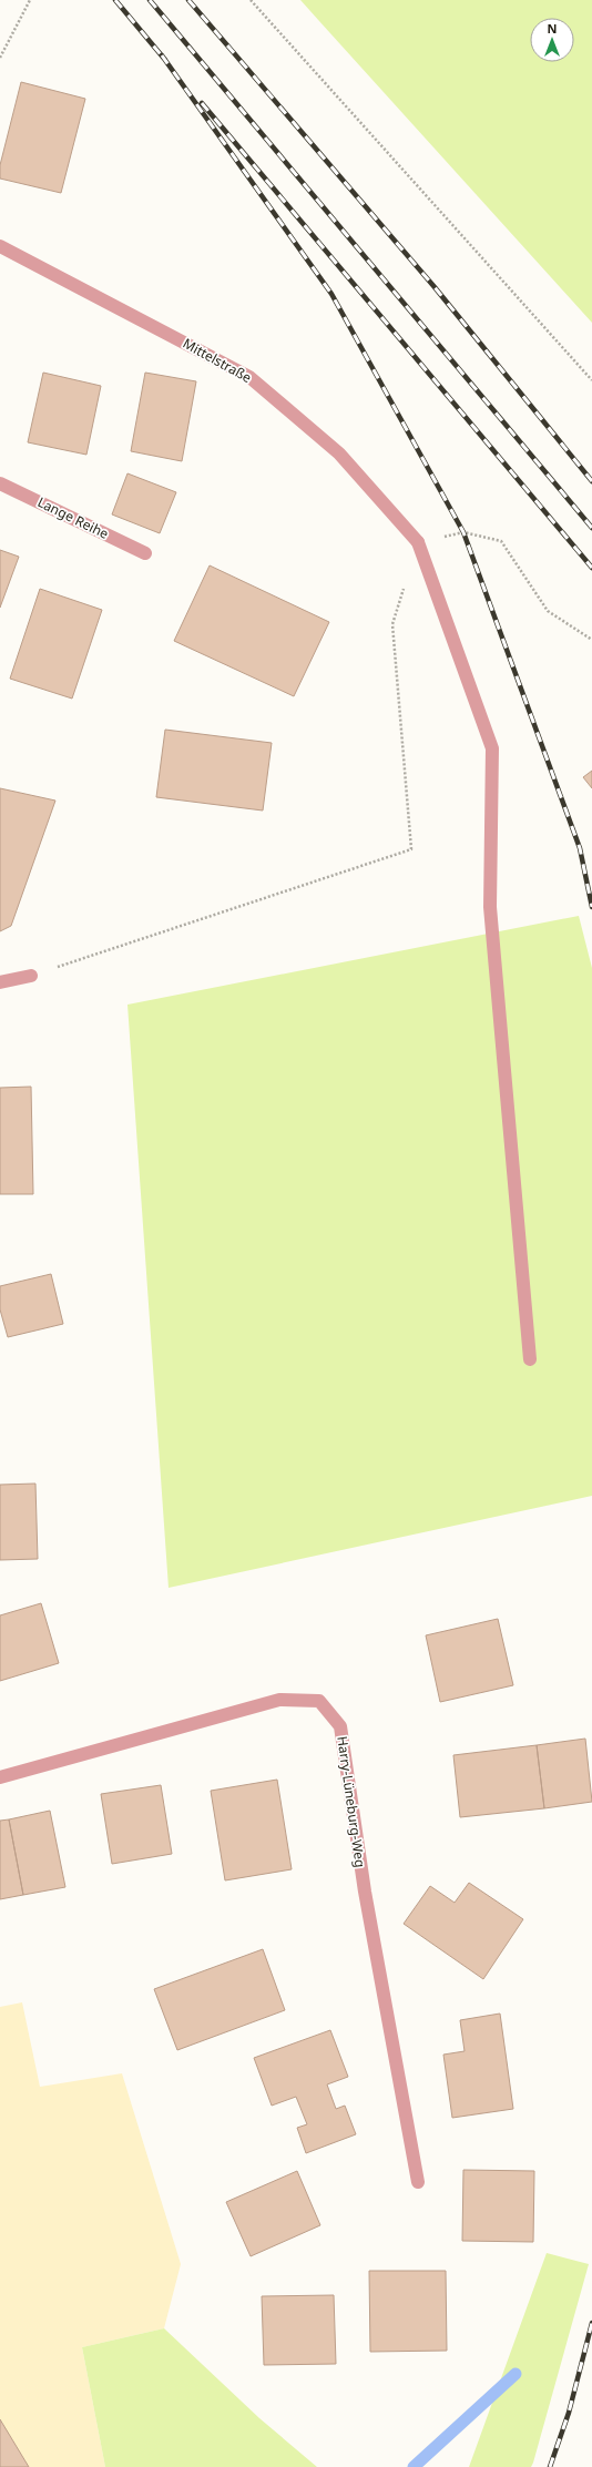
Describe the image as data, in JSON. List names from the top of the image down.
{
  "streets": {
    "street": ["Mittelstraße", "Lange Reihe", "Harry-Lüneburg-Weg"]
  },
  "north": "top"
}
